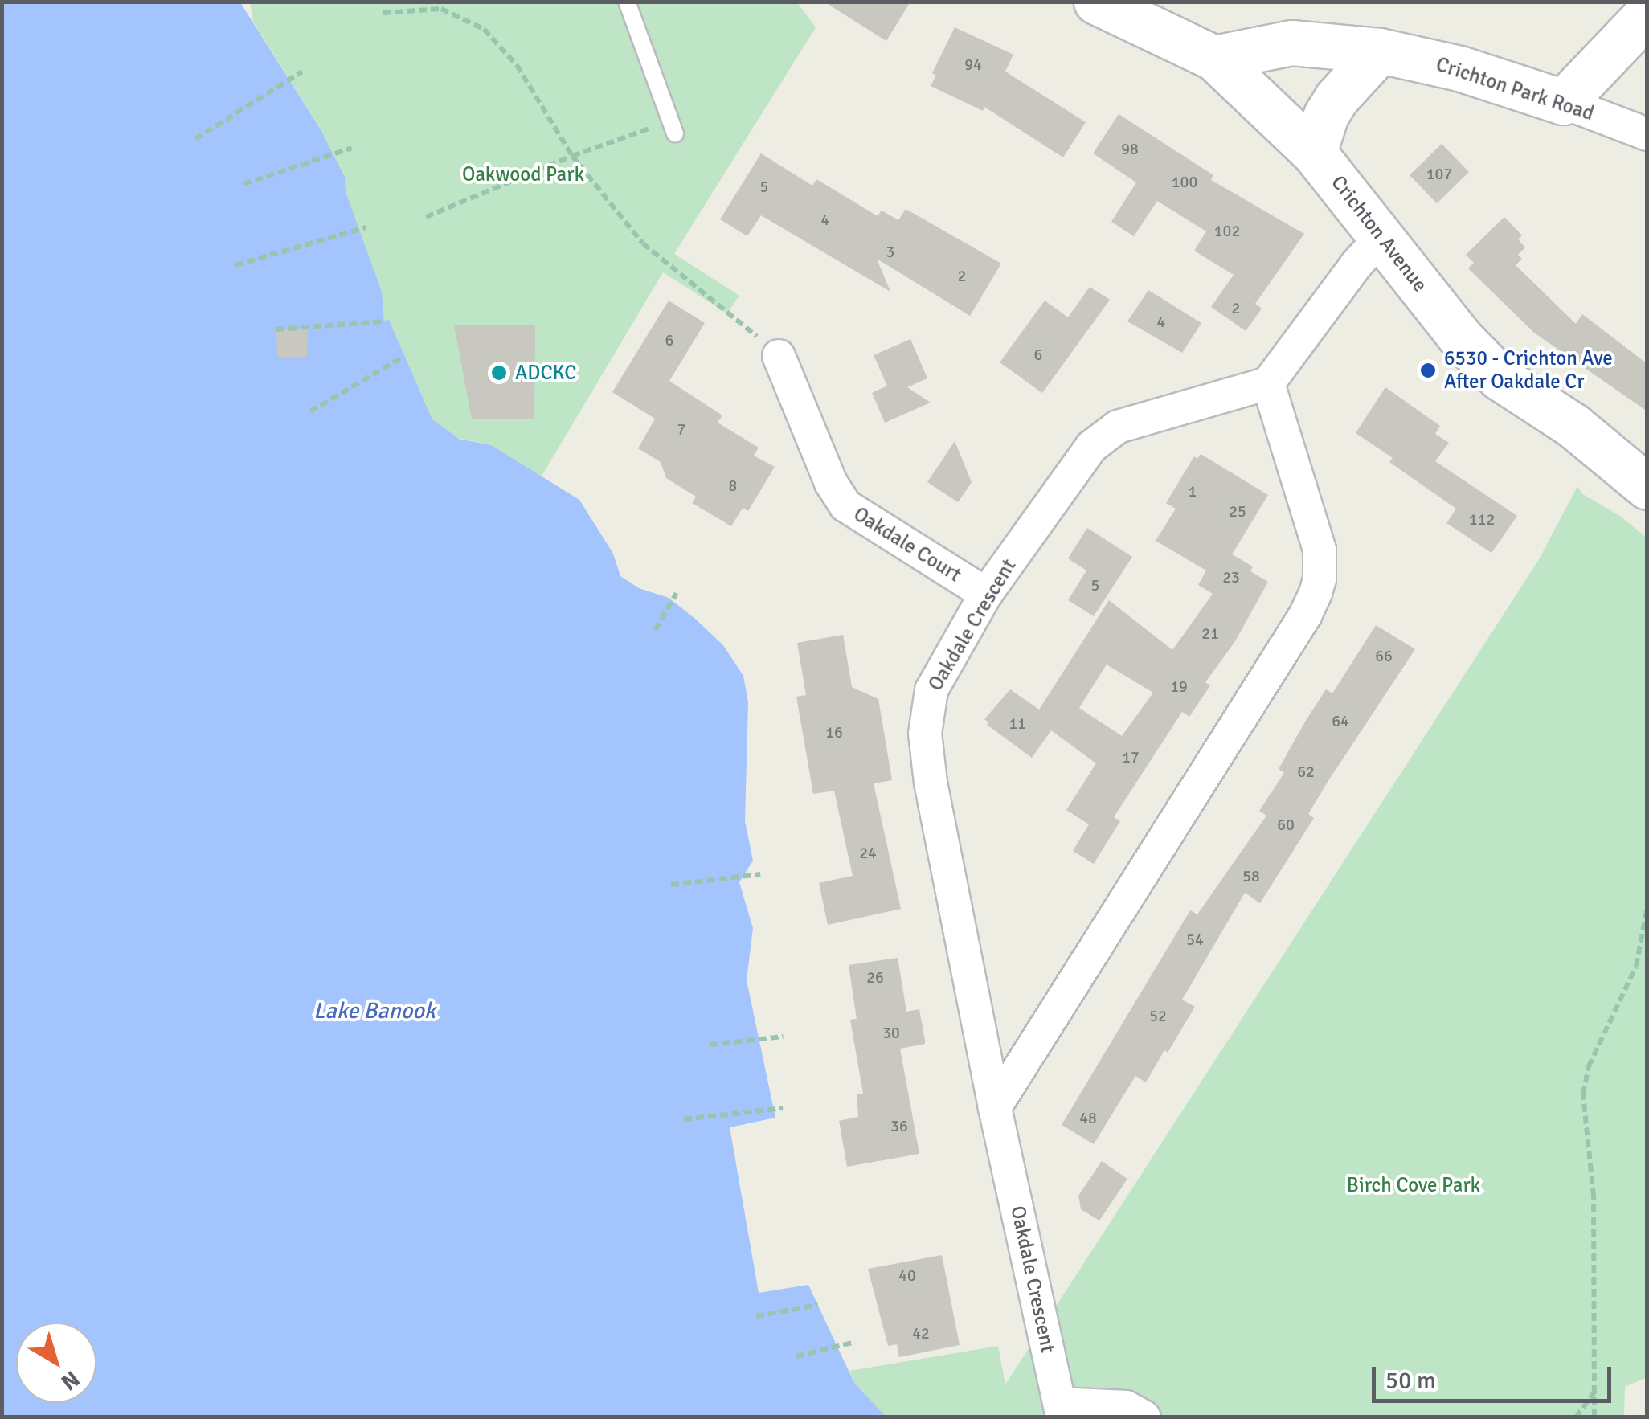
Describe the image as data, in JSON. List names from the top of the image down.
{
  "streets": {
    "street": [
      "Crichton Park Road",
      "Crichton Avenue",
      "Oakdale Court",
      "Oakdale Crescent"
    ]
  },
  "crossings": [
    ["Crichton Park Road", "Crichton Avenue"],
    ["Oakdale Court", "Oakdale Crescent"]
  ],
  "water": ["Lake Banook"],
  "parks": ["Oakwood Park", "Birch Cove Park"],
  "places": ["6530 - Crichton Ave After Oakdale Cr", "ADCKC"],
  "house_numbers": [
    "94",
    "98",
    "107",
    "100",
    "5",
    "4",
    "102",
    "3",
    "2",
    "2",
    "4",
    "6",
    "6",
    "7",
    "8",
    "1",
    "25",
    "112",
    "23",
    "5",
    "21",
    "66",
    "19",
    "64",
    "11",
    "16",
    "17",
    "62",
    "60",
    "24",
    "58",
    "54",
    "26",
    "52",
    "30",
    "48",
    "36",
    "40",
    "42"
  ],
  "scale_bar": "50 m",
  "north": "bottom right"
}
